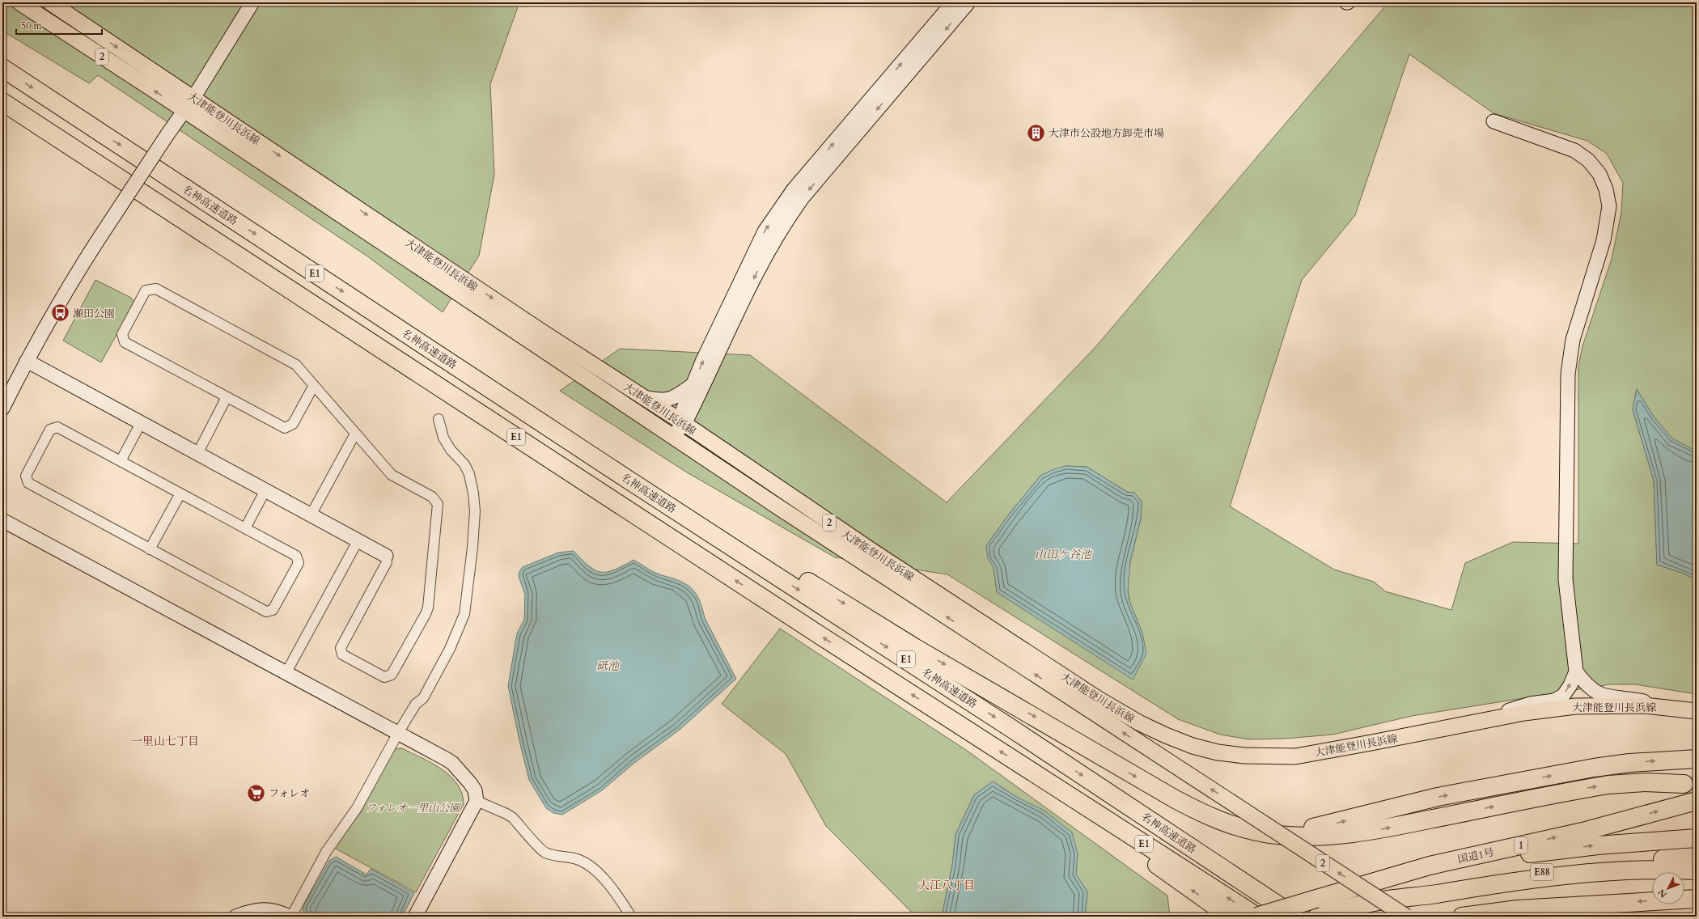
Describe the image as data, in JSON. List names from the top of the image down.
{
  "streets": {
    "highway": [
      "名神高速道路",
      "E1",
      "1",
      "国道1号",
      "E88"
    ],
    "main road": ["2", "大津能登川長浜線"]
  },
  "crossings": [
    ["E1", "国道1号"],
    ["国道1号", "E88"]
  ],
  "districts": ["一里山七丁目", "大江八丁目"],
  "water": ["山田ケ谷池", "砥池"],
  "parks": ["フォレオ一里山公園"],
  "places": {
    "building": ["大津市公設地方卸売市場"],
    "bus stop": ["瀬田公園"],
    "supermarket": ["フォレオ"]
  },
  "scale_bar": "50 m",
  "north": "bottom left"
}
